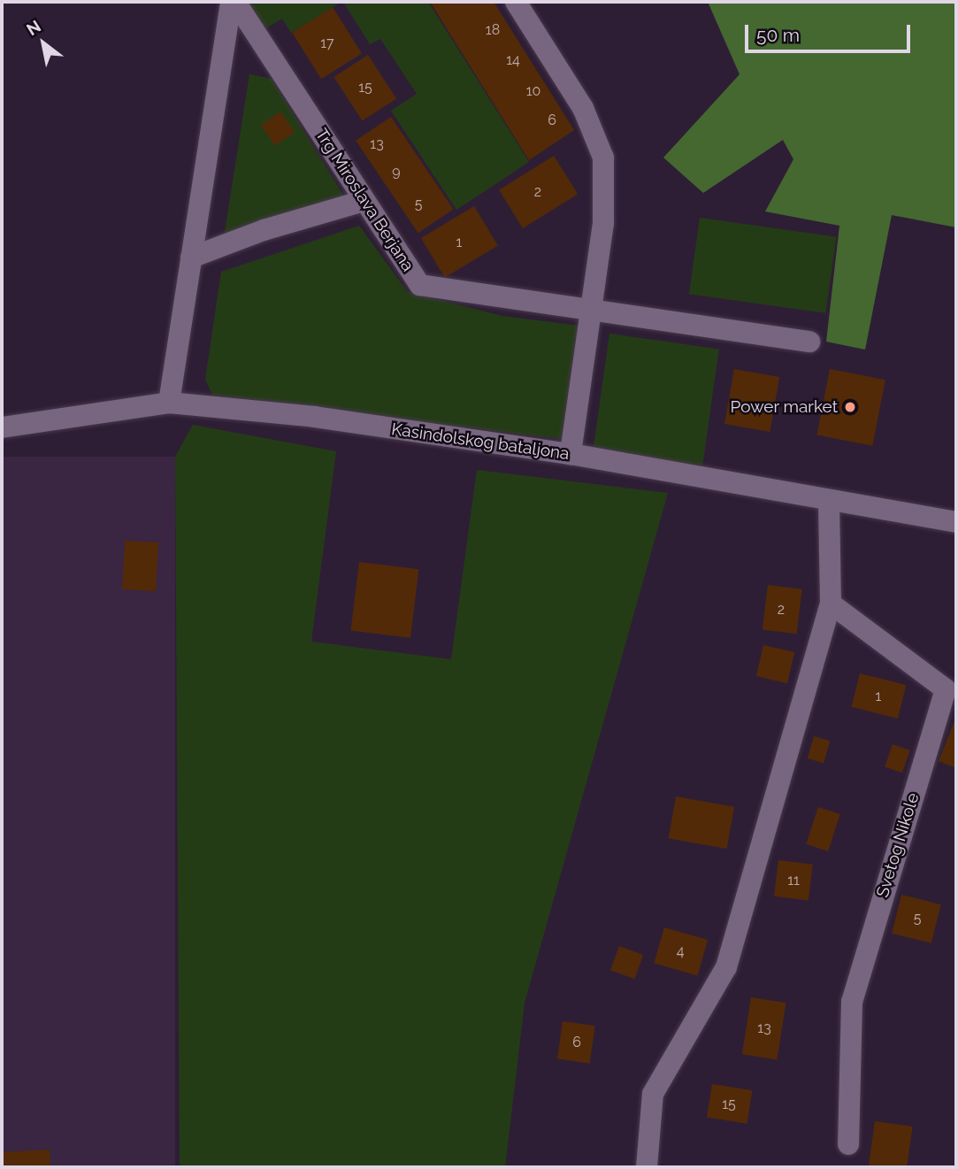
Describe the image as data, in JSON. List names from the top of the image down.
{
  "streets": {
    "street": ["Trg Miroslava Berjana", "Kasindolskog bataljona", "Svetog Nikole"]
  },
  "crossings": [
    ["Trg Miroslava Berjana", "Kasindolskog bataljona"]
  ],
  "places": ["Power market"],
  "house_numbers": [
    "18",
    "17",
    "14",
    "15",
    "10",
    "6",
    "13",
    "9",
    "2",
    "5",
    "1",
    "2",
    "1",
    "11",
    "5",
    "4",
    "13",
    "6",
    "15"
  ],
  "scale_bar": "50 m",
  "north": "top left"
}
